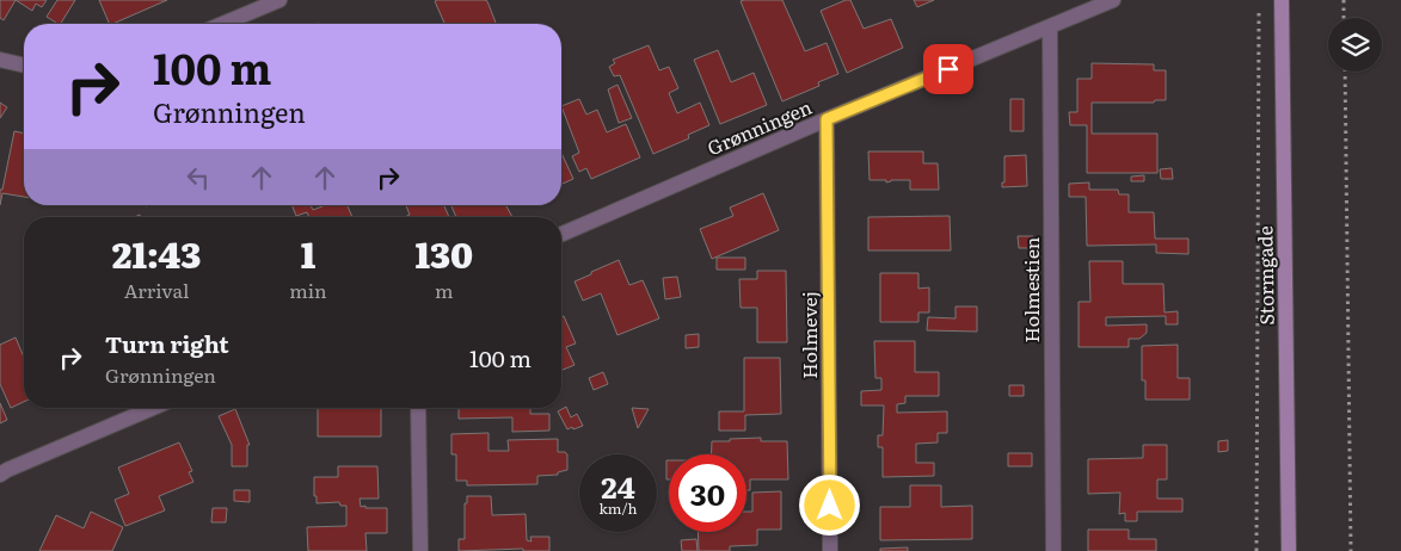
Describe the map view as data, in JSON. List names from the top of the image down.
{
  "streets": {
    "street": [
      "Grønningen",
      "Stormgade",
      "Holmestien",
      "Holmevej"
    ]
  },
  "crossings": [
    ["Grønningen", "Holmestien"],
    ["Grønningen", "Holmevej"]
  ],
  "page": {
    "turn": ["100 m", "Grønningen"],
    "eta": [
      "21:43",
      "Arrival",
      "1",
      "min",
      "130",
      "m"
    ],
    "list": [
      {
        "name": "Turn right",
        "note": "Grønningen",
        "value": "100 m"
      }
    ],
    "speed": "24 km/h",
    "limit": "30"
  }
}
